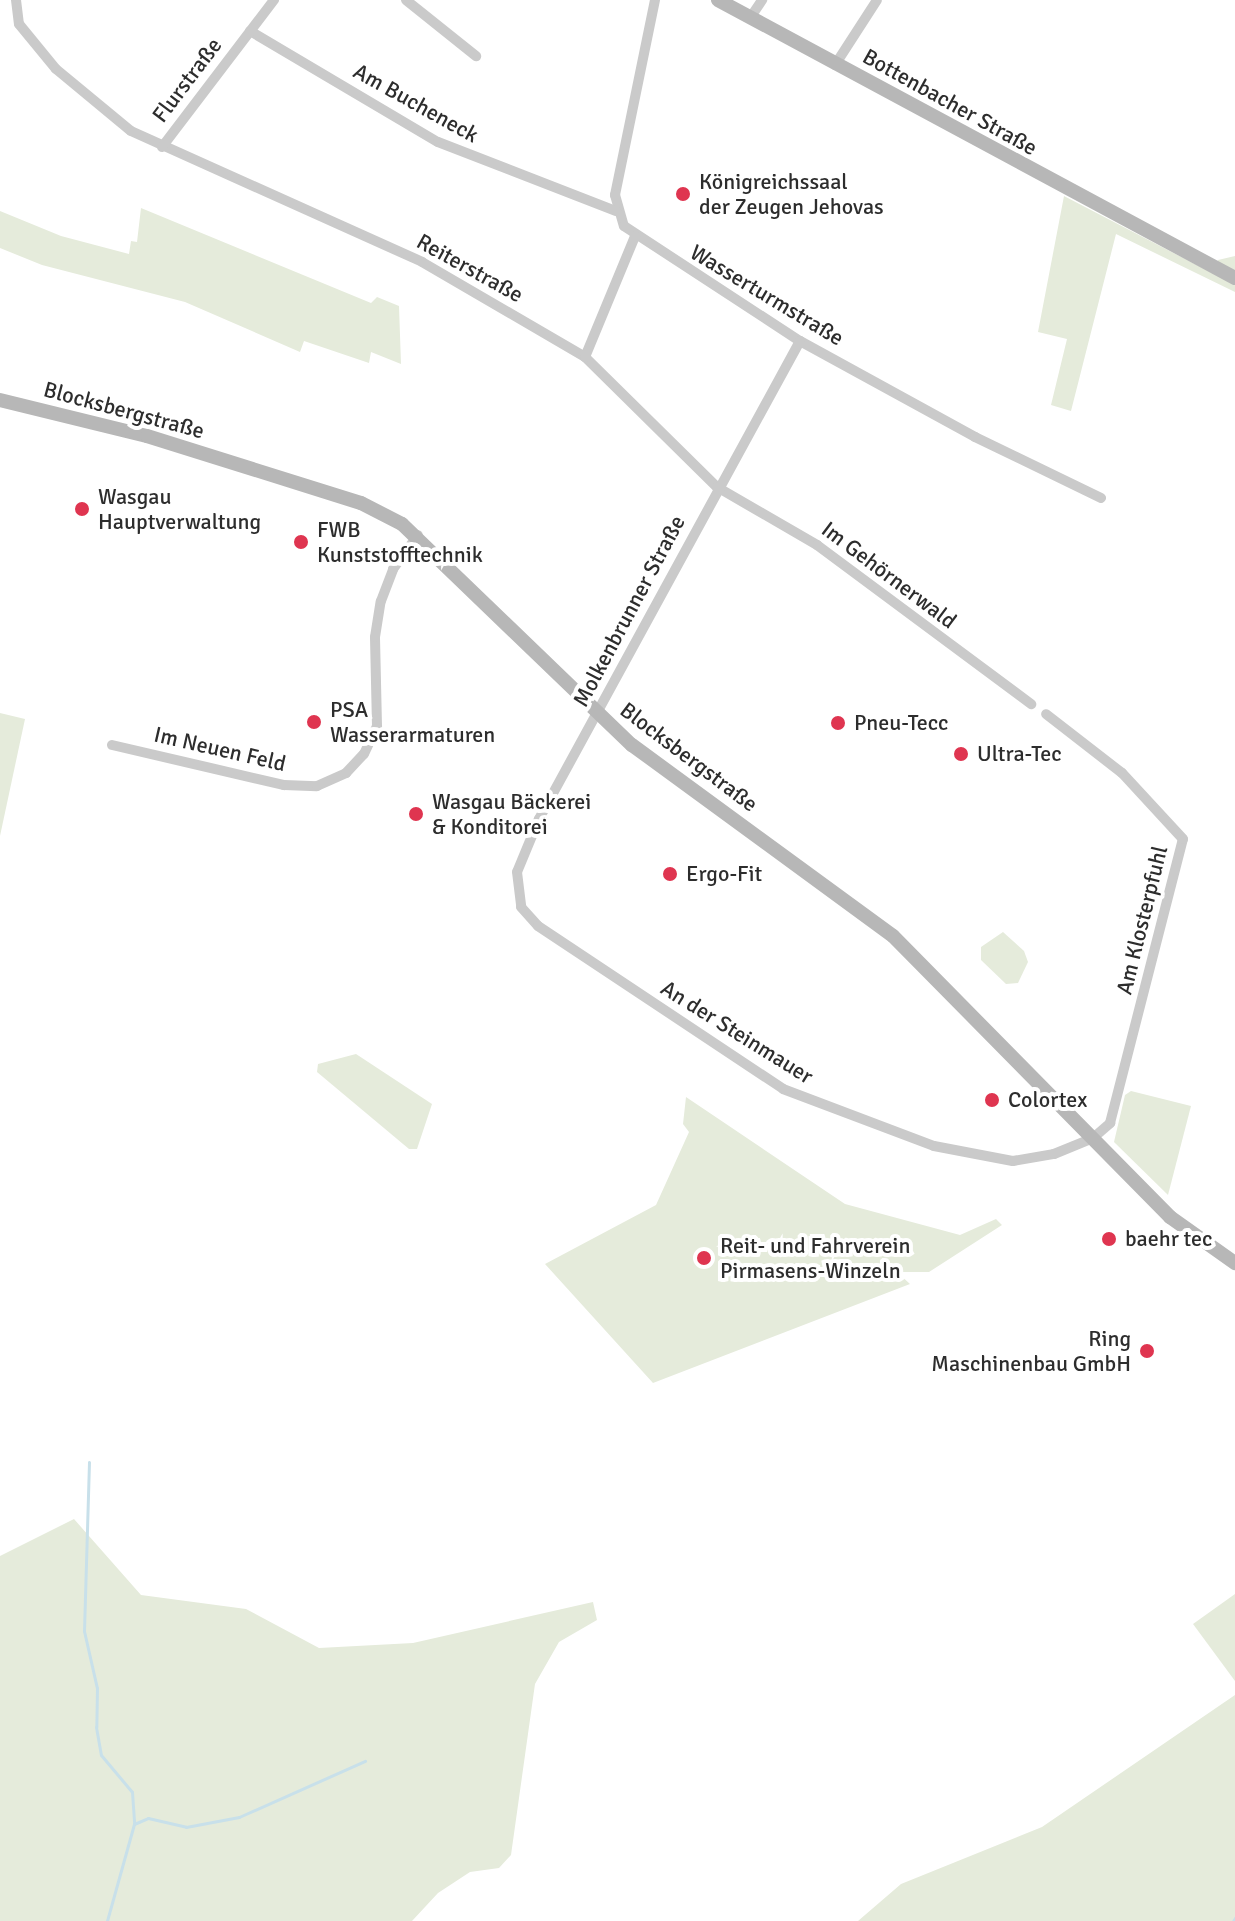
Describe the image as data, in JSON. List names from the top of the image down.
{
  "streets": {
    "main road": ["Bottenbacher Straße", "Blocksbergstraße"],
    "street": [
      "Flurstraße",
      "Am Bucheneck",
      "Reiterstraße",
      "Wasserturmstraße",
      "Im Gehörnerwald",
      "Molkenbrunner Straße",
      "Im Neuen Feld",
      "Am Klosterpfuhl",
      "An der Steinmauer"
    ]
  },
  "crossings": [
    ["Flurstraße", "Am Bucheneck"],
    ["Flurstraße", "Reiterstraße"],
    ["Am Bucheneck", "Wasserturmstraße"],
    ["Reiterstraße", "Im Gehörnerwald"],
    ["Reiterstraße", "Molkenbrunner Straße"],
    ["Wasserturmstraße", "Molkenbrunner Straße"],
    ["Blocksbergstraße", "Molkenbrunner Straße"],
    ["Blocksbergstraße", "Im Neuen Feld"],
    ["Blocksbergstraße", "Am Klosterpfuhl"],
    ["Blocksbergstraße", "An der Steinmauer"],
    ["Im Gehörnerwald", "Molkenbrunner Straße"],
    ["Molkenbrunner Straße", "An der Steinmauer"],
    ["Am Klosterpfuhl", "An der Steinmauer"]
  ],
  "places": [
    "Königreichssaal der Zeugen Jehovas",
    "Wasgau Hauptverwaltung",
    "FWB Kunststofftechnik",
    "PSA Wasserarmaturen",
    "Pneu-Tecc",
    "Ultra-Tec",
    "Wasgau Bäckerei & Konditorei",
    "Ergo-Fit",
    "Colortex",
    "baehr tec",
    "Reit- und Fahrverein Pirmasens-Winzeln",
    "Ring Maschinenbau GmbH"
  ]
}
